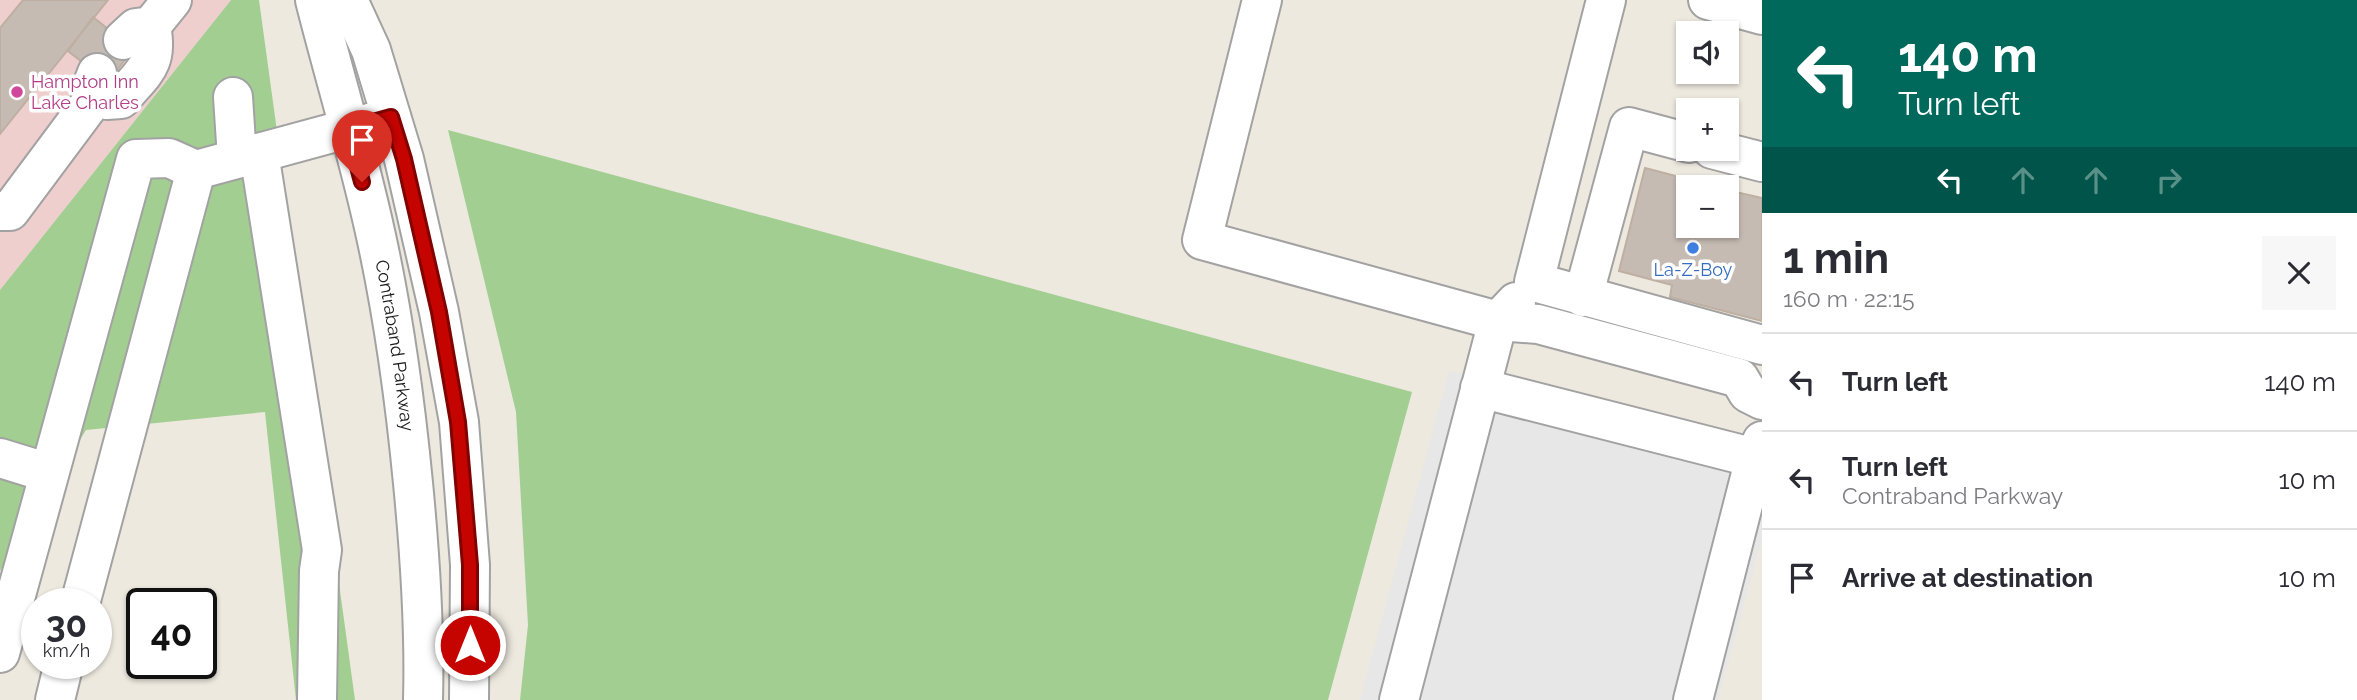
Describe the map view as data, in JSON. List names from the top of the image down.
{
  "streets": {
    "street": ["Contraband Parkway"]
  },
  "places": ["Hampton Inn Lake Charles", "La-Z-Boy"],
  "page": {
    "turn": ["140 m", "Turn left"],
    "map_buttons": ["+", "−"],
    "heading": ["1 min", "160 m · 22:15"],
    "list": [
      {
        "name": "Turn left",
        "value": "140 m"
      },
      {
        "name": "Turn left",
        "note": "Contraband Parkway",
        "value": "10 m"
      },
      {
        "name": "Arrive at destination",
        "value": "10 m"
      }
    ],
    "speed": "30 km/h",
    "limit": "40"
  }
}
